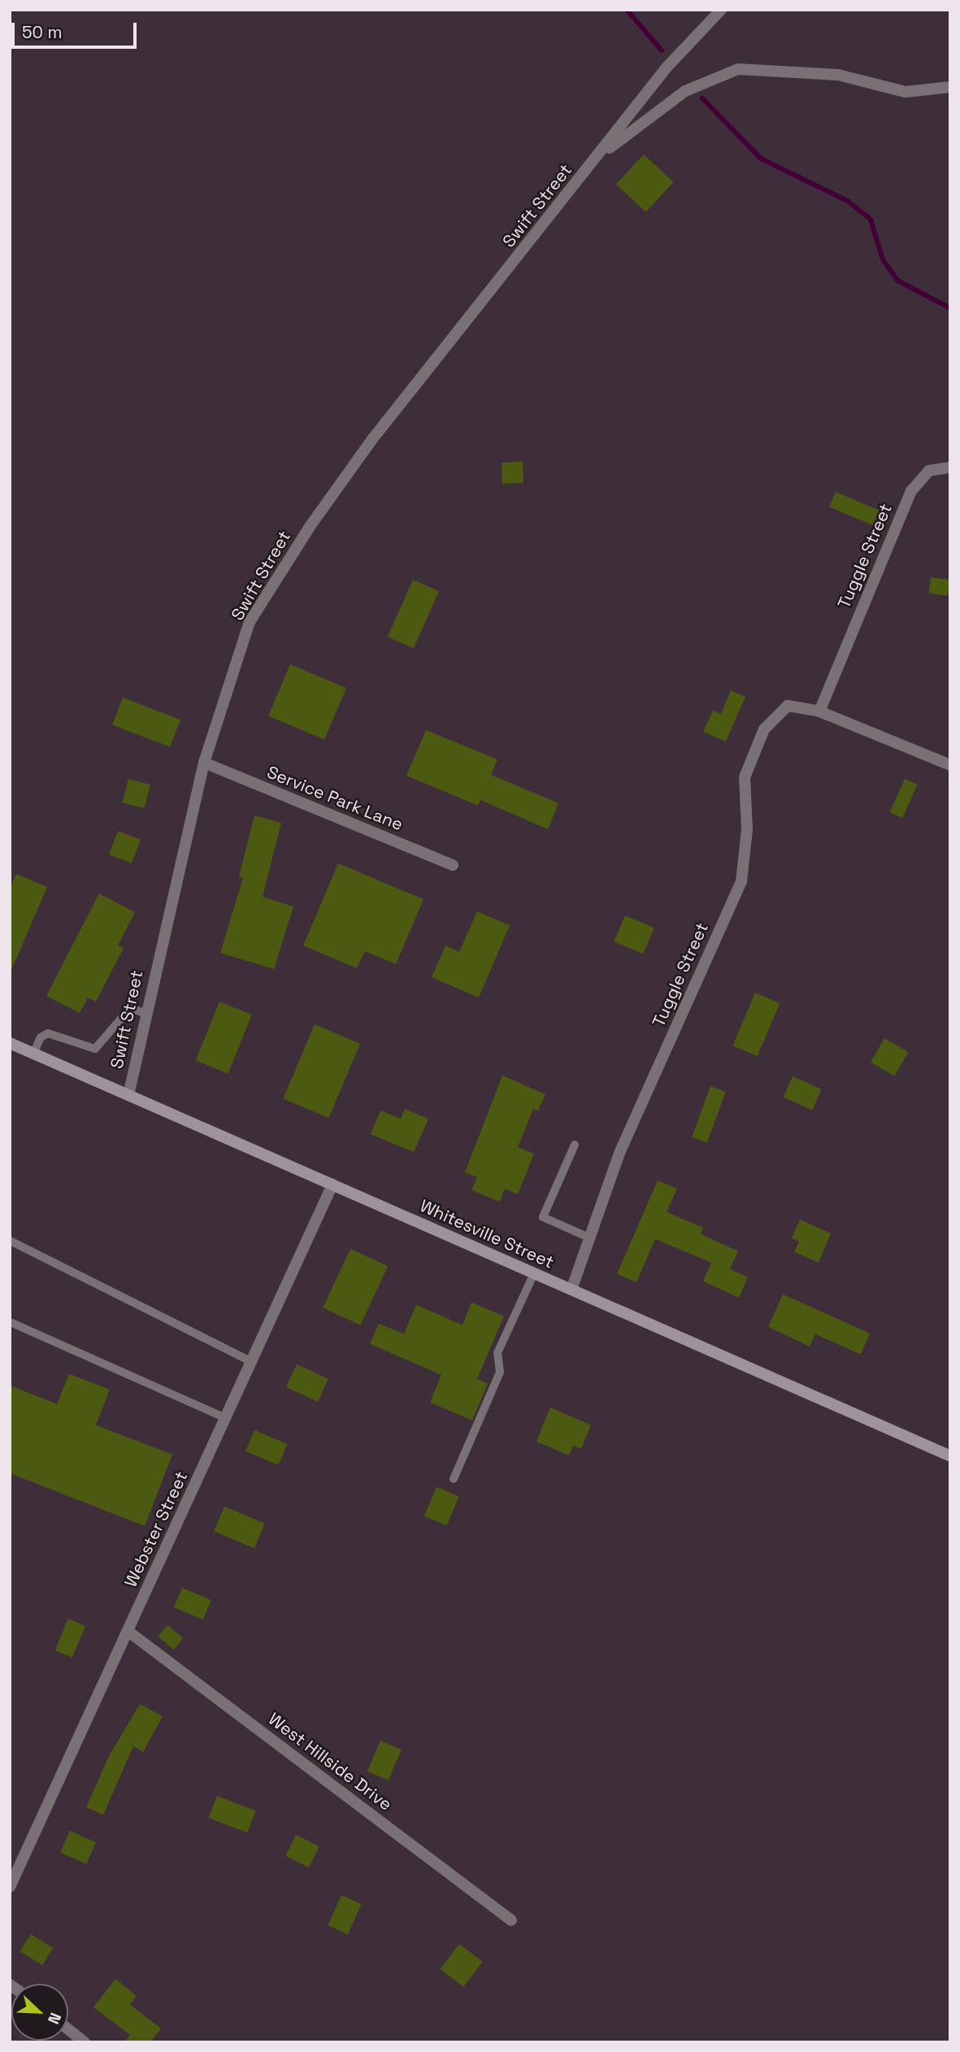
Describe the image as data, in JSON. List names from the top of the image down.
{
  "streets": {
    "main road": ["Whitesville Street"],
    "street": [
      "Swift Street",
      "Tuggle Street",
      "Service Park Lane",
      "Webster Street",
      "West Hillside Drive"
    ]
  },
  "crossings": [
    ["Swift Street", "Service Park Lane"],
    ["Swift Street", "Whitesville Street"],
    ["Tuggle Street", "Whitesville Street"],
    ["Whitesville Street", "Webster Street"],
    ["Webster Street", "West Hillside Drive"]
  ],
  "scale_bar": "50 m",
  "north": "bottom right"
}
